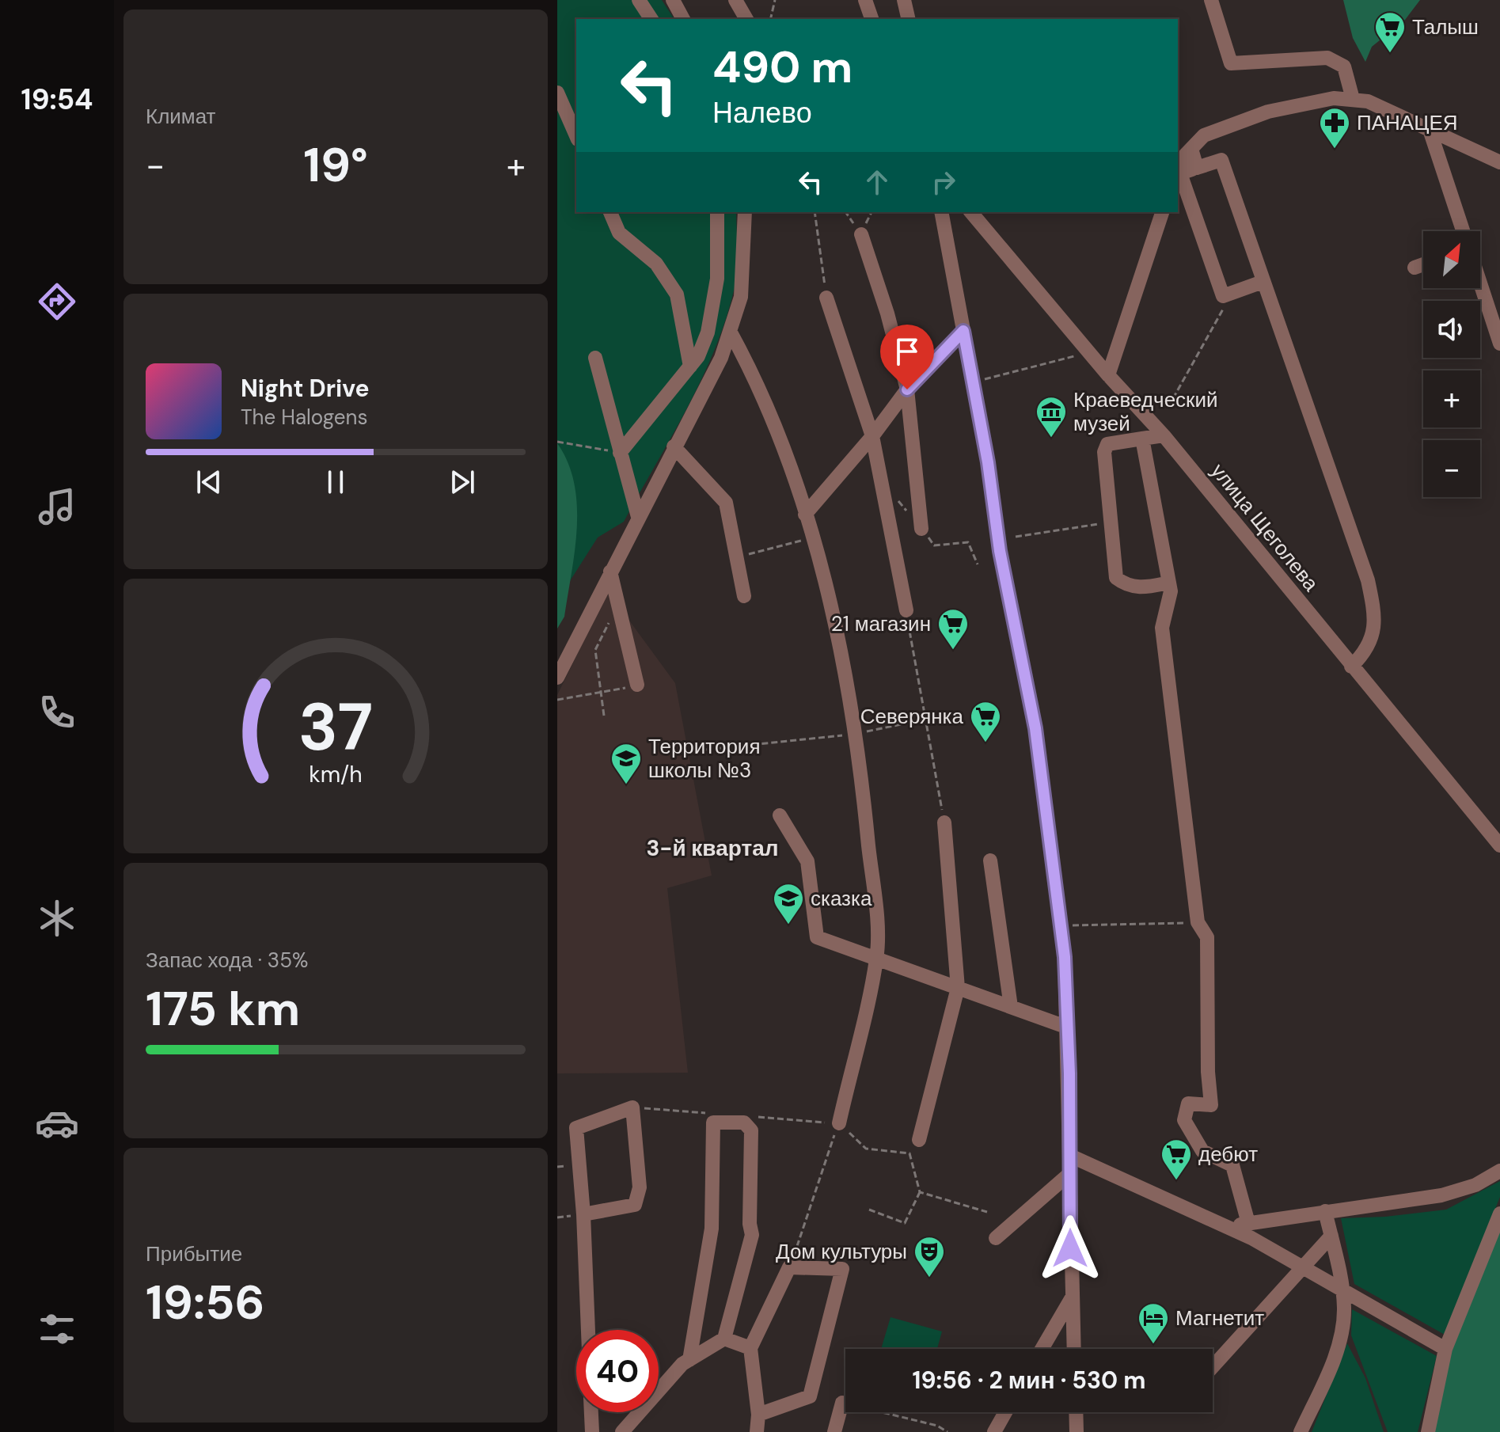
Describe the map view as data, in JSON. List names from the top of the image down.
{
  "streets": {
    "street": ["улица Щеголева"]
  },
  "districts": ["3-й квартал"],
  "places": {
    "supermarket": [
      "Талыш",
      "21 магазин",
      "Северянка",
      "дебют"
    ],
    "pharmacy": ["ПАНАЦЕЯ"],
    "museum": ["Краеведческий музей"],
    "school or university": ["Территория школы №3", "сказка"],
    "theatre": ["Дом культуры"],
    "hotel": ["Магнетит"]
  },
  "north": "top right",
  "page": {
    "tabs": "19:54",
    "tile": [
      "Климат",
      ["Запас хода · 35%", "175 km"],
      ["Прибытие", "19:56"]
    ],
    "turn": ["490 m", "Налево"],
    "heat": ["−", "19°", "+"],
    "map_buttons": ["+", "−"],
    "song": ["Night Drive", "The Halogens"],
    "limit": "40",
    "trip": "19:56 · 2 мин · 530 m",
    "gauge": ["37", "km/h"]
  }
}
